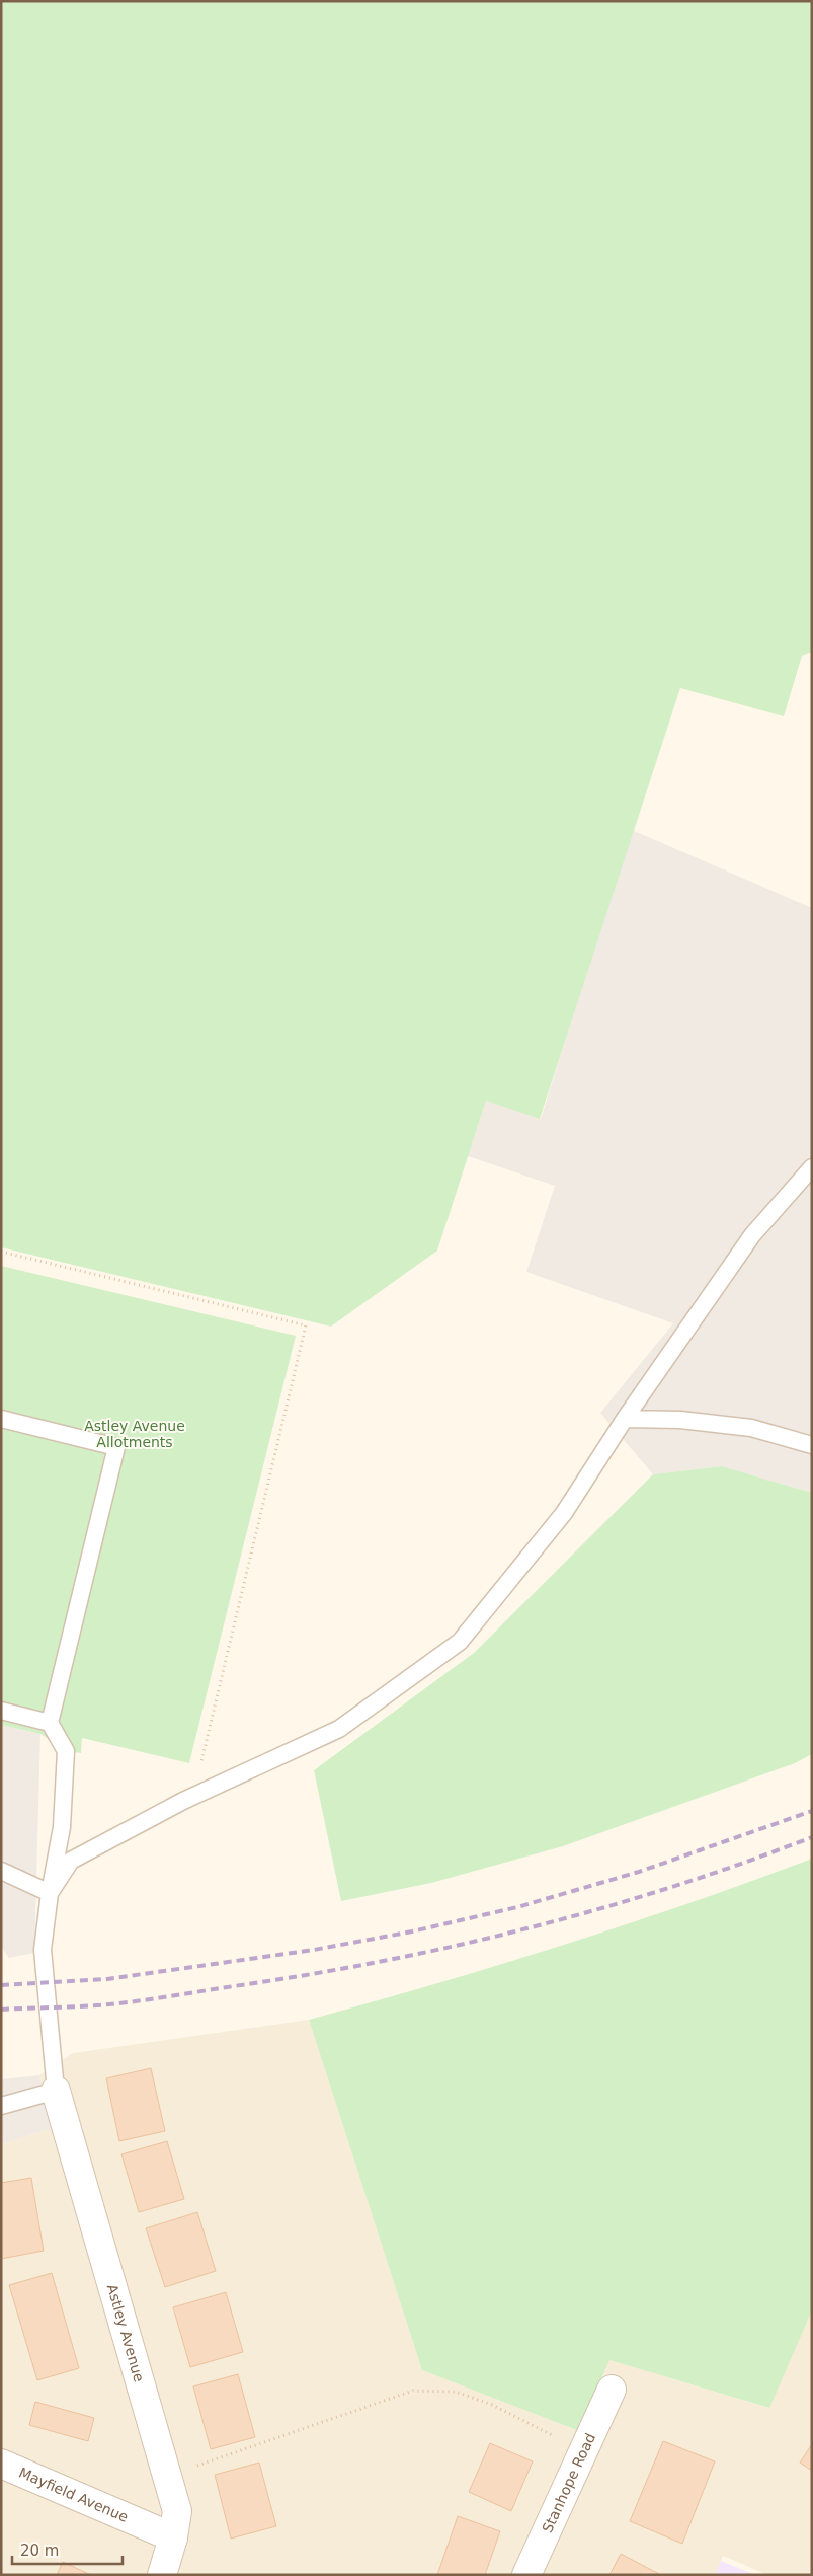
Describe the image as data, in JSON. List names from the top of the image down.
{
  "streets": {
    "street": ["Astley Avenue", "Stanhope Road", "Mayfield Avenue"]
  },
  "crossings": [
    ["Astley Avenue", "Mayfield Avenue"]
  ],
  "parks": ["Astley Avenue Allotments"],
  "scale_bar": "20 m"
}
